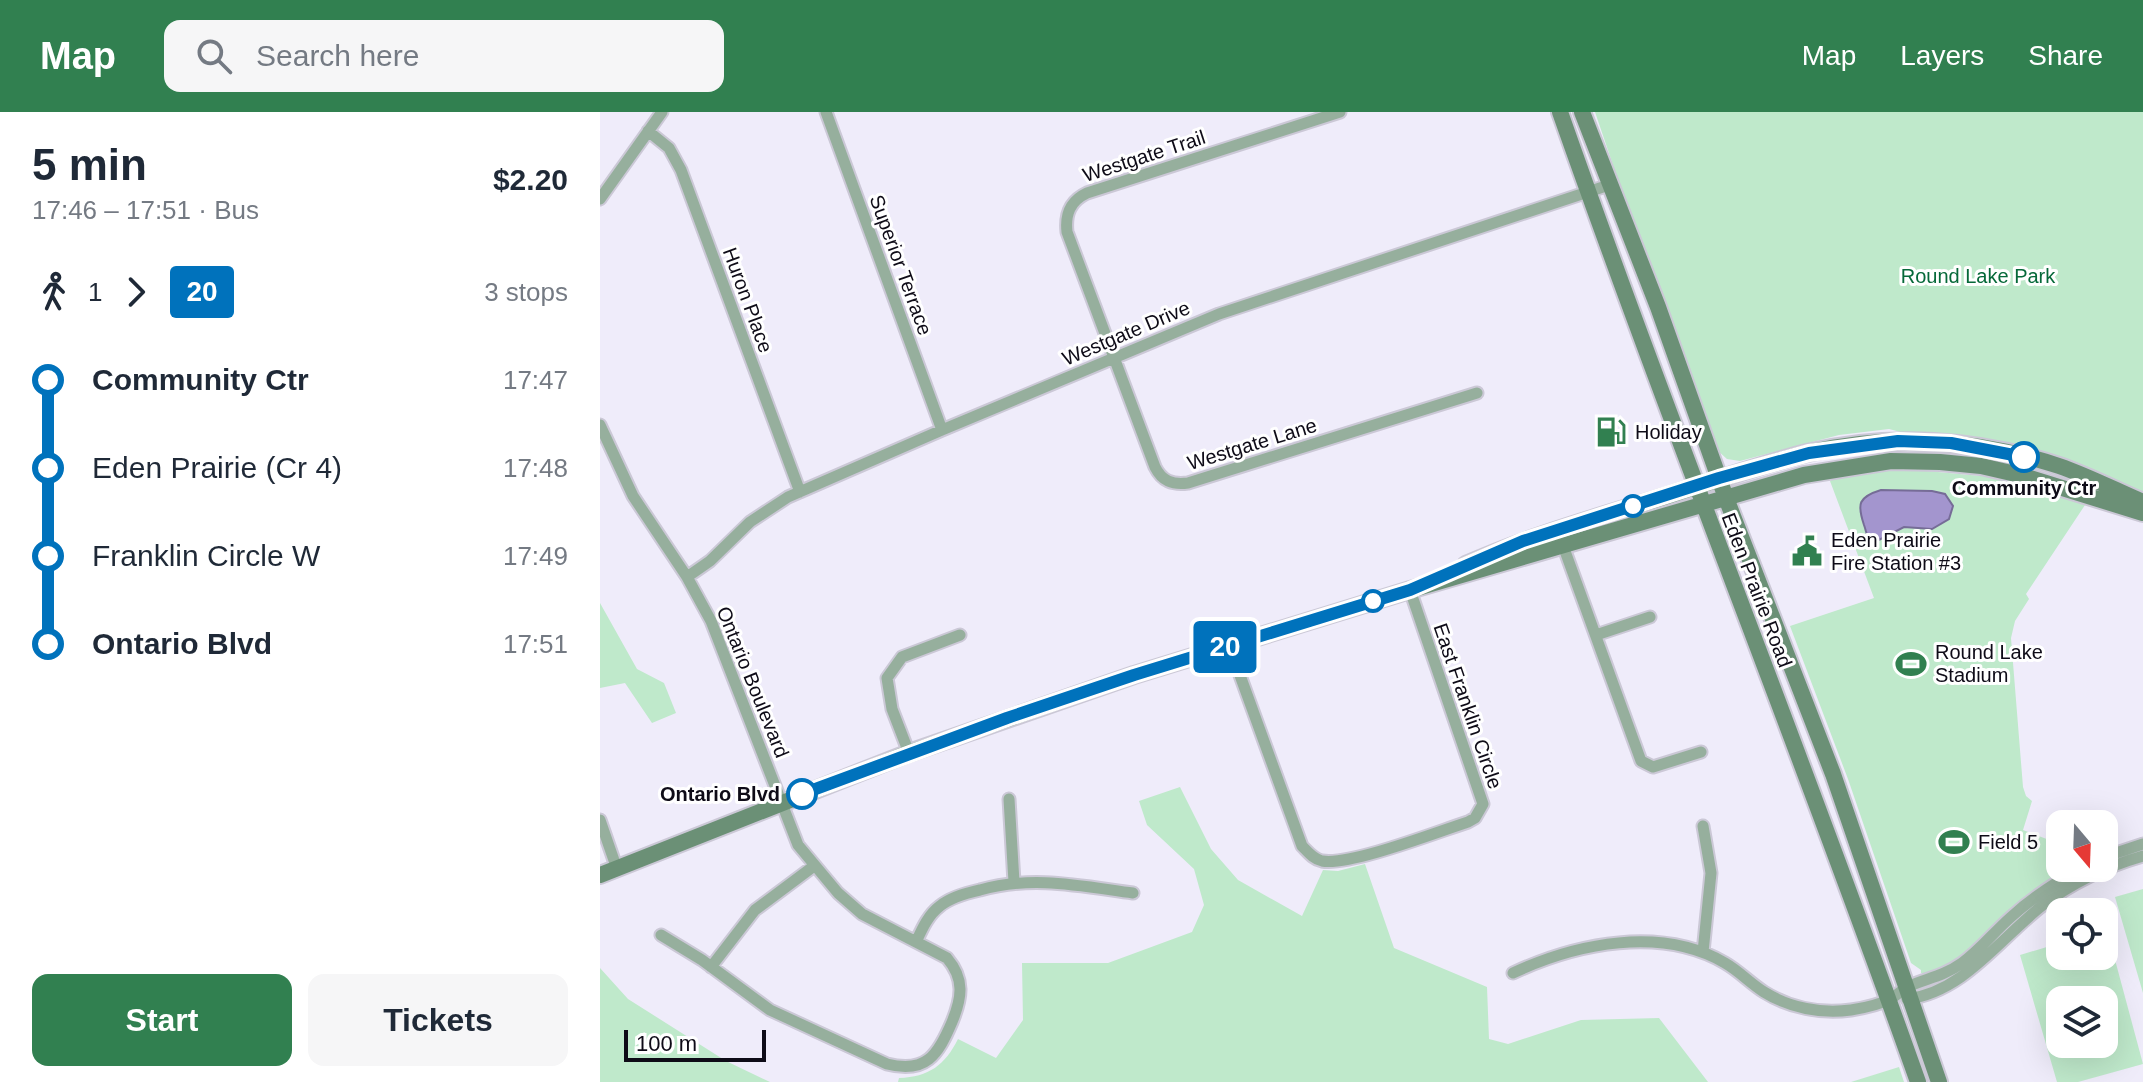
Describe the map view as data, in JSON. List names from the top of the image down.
{
  "streets": {
    "main road": ["Eden Prairie Road"],
    "street": [
      "Westgate Trail",
      "Superior Terrace",
      "Huron Place",
      "Westgate Drive",
      "Westgate Lane",
      "Ontario Boulevard",
      "East Franklin Circle"
    ]
  },
  "crossings": [
    ["Westgate Trail", "Westgate Drive"],
    ["Westgate Trail", "Westgate Lane"],
    ["Superior Terrace", "Westgate Drive"],
    ["Huron Place", "Westgate Drive"],
    ["Westgate Drive", "Westgate Lane"],
    ["Westgate Drive", "Eden Prairie Road"],
    ["Westgate Drive", "Ontario Boulevard"]
  ],
  "parks": ["Round Lake Park"],
  "places": {
    "fuel station": ["Holiday"],
    "other": ["Community Ctr", "Ontario Blvd"],
    "public building": ["Eden Prairie Fire Station #3"],
    "sports": ["Round Lake Stadium", "Field 5"]
  },
  "lines": ["bus line 20"],
  "scale_bar": "100 m",
  "north": "bottom",
  "page": {
    "header": "Map",
    "search": "Search here",
    "nav": ["Map", "Layers", "Share"],
    "heading": ["5 min", "17:46 – 17:51 · Bus", "$2.20"],
    "on_map": "20",
    "legs": ["1", "20", "3 stops"],
    "list": [
      {
        "name": "Community Ctr",
        "value": "17:47"
      },
      {
        "name": "Eden Prairie (Cr 4)",
        "value": "17:48"
      },
      {
        "name": "Franklin Circle W",
        "value": "17:49"
      },
      {
        "name": "Ontario Blvd",
        "value": "17:51"
      }
    ],
    "buttons": ["Start", "Tickets"],
    "scale": "100 m"
  }
}
